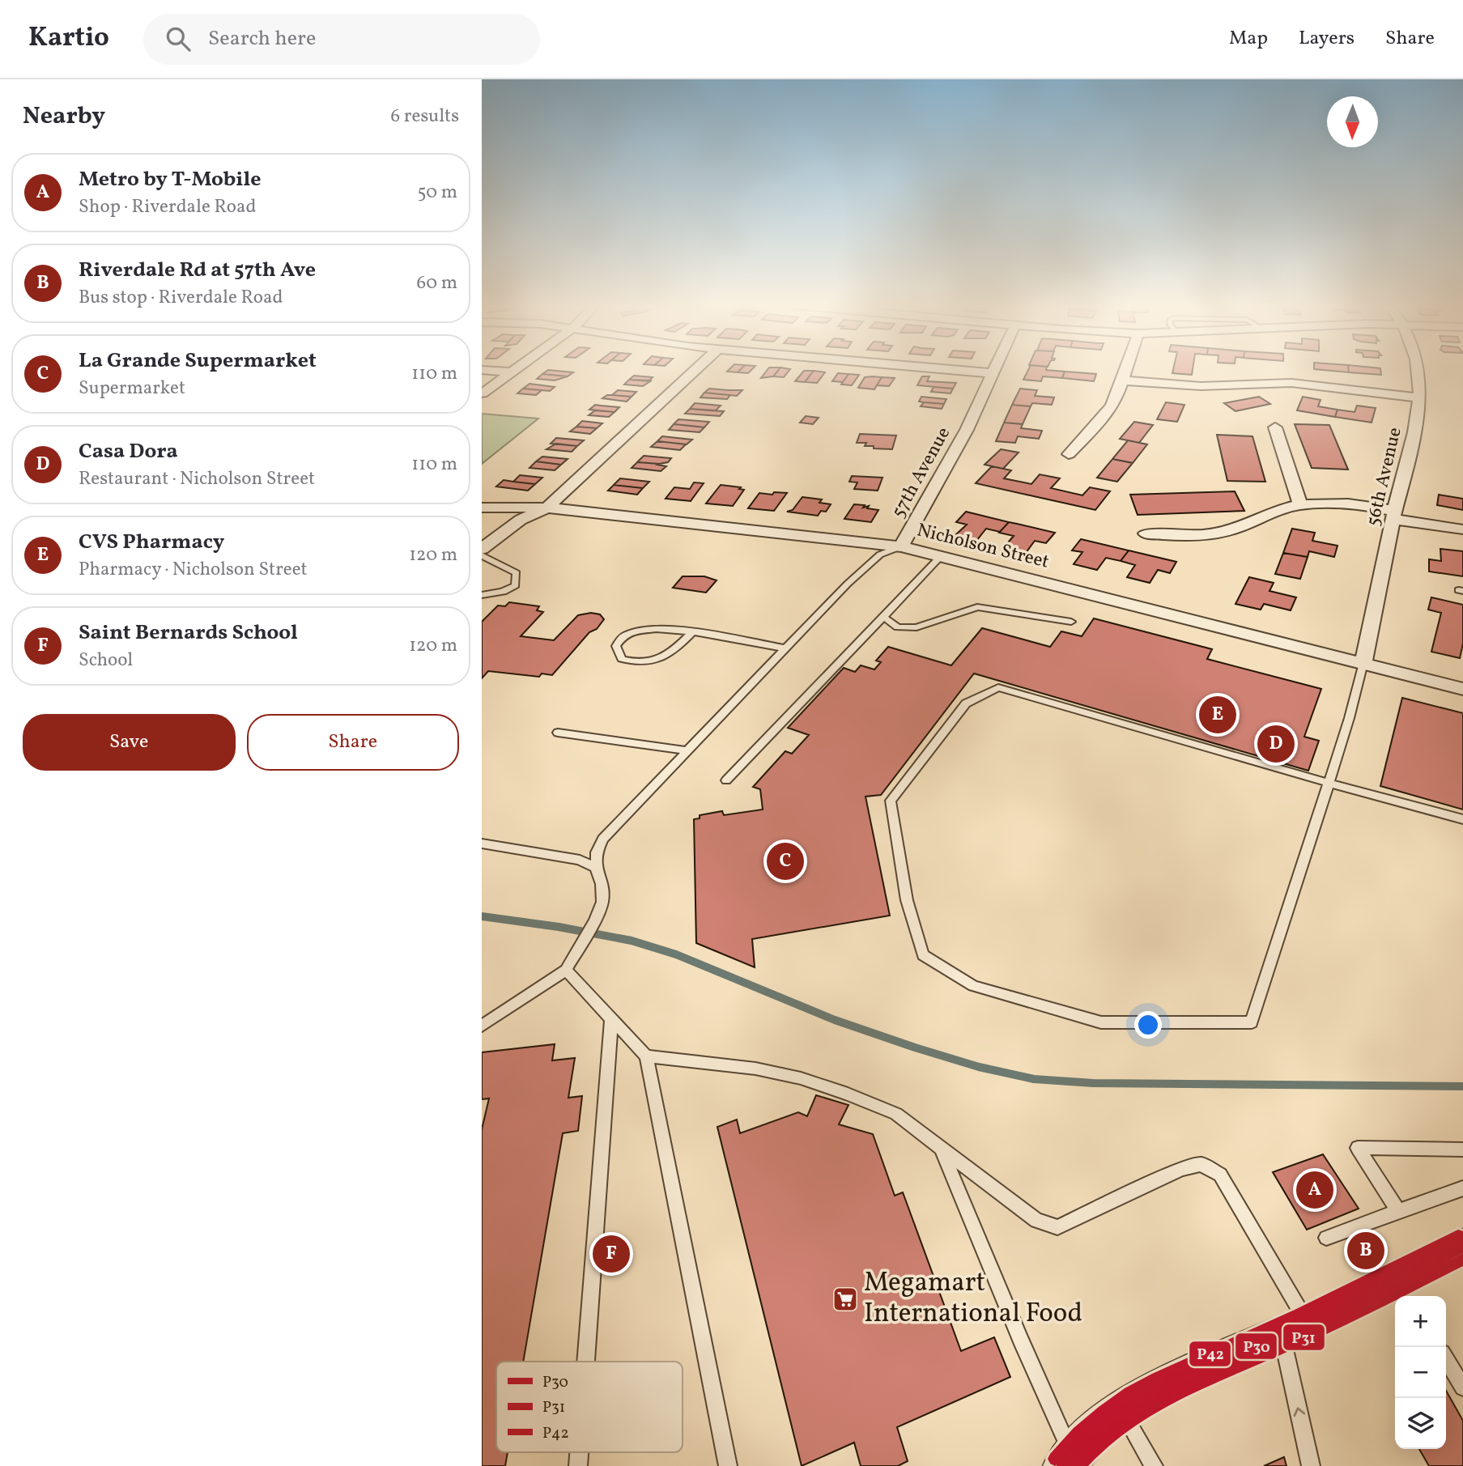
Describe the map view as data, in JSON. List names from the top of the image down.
{
  "streets": {
    "street": ["57th Avenue", "56th Avenue", "Nicholson Street"]
  },
  "crossings": [
    ["57th Avenue", "Nicholson Street"],
    ["56th Avenue", "Nicholson Street"]
  ],
  "places": {
    "supermarket": ["Megamart International Food"]
  },
  "lines": ["transit line P42", "transit line P30", "transit line P31"],
  "legend": ["P30", "P31", "P42"],
  "north": "bottom",
  "page": {
    "header": "Kartio",
    "search": "Search here",
    "nav": ["Map", "Layers", "Share"],
    "heading": ["Nearby", "6 results"],
    "list": [
      {
        "mark": "A",
        "name": "Metro by T-Mobile",
        "note": "Shop · Riverdale Road",
        "value": "50 m"
      },
      {
        "mark": "B",
        "name": "Riverdale Rd at 57th Ave",
        "note": "Bus stop · Riverdale Road",
        "value": "60 m"
      },
      {
        "mark": "C",
        "name": "La Grande Supermarket",
        "note": "Supermarket",
        "value": "110 m"
      },
      {
        "mark": "D",
        "name": "Casa Dora",
        "note": "Restaurant · Nicholson Street",
        "value": "110 m"
      },
      {
        "mark": "E",
        "name": "CVS Pharmacy",
        "note": "Pharmacy · Nicholson Street",
        "value": "120 m"
      },
      {
        "mark": "F",
        "name": "Saint Bernards School",
        "note": "School",
        "value": "120 m"
      }
    ],
    "pins": [
      "E",
      "D",
      "C",
      "A",
      "B",
      "F"
    ],
    "buttons": ["Save", "Share"],
    "map_buttons": ["+", "−"]
  }
}
